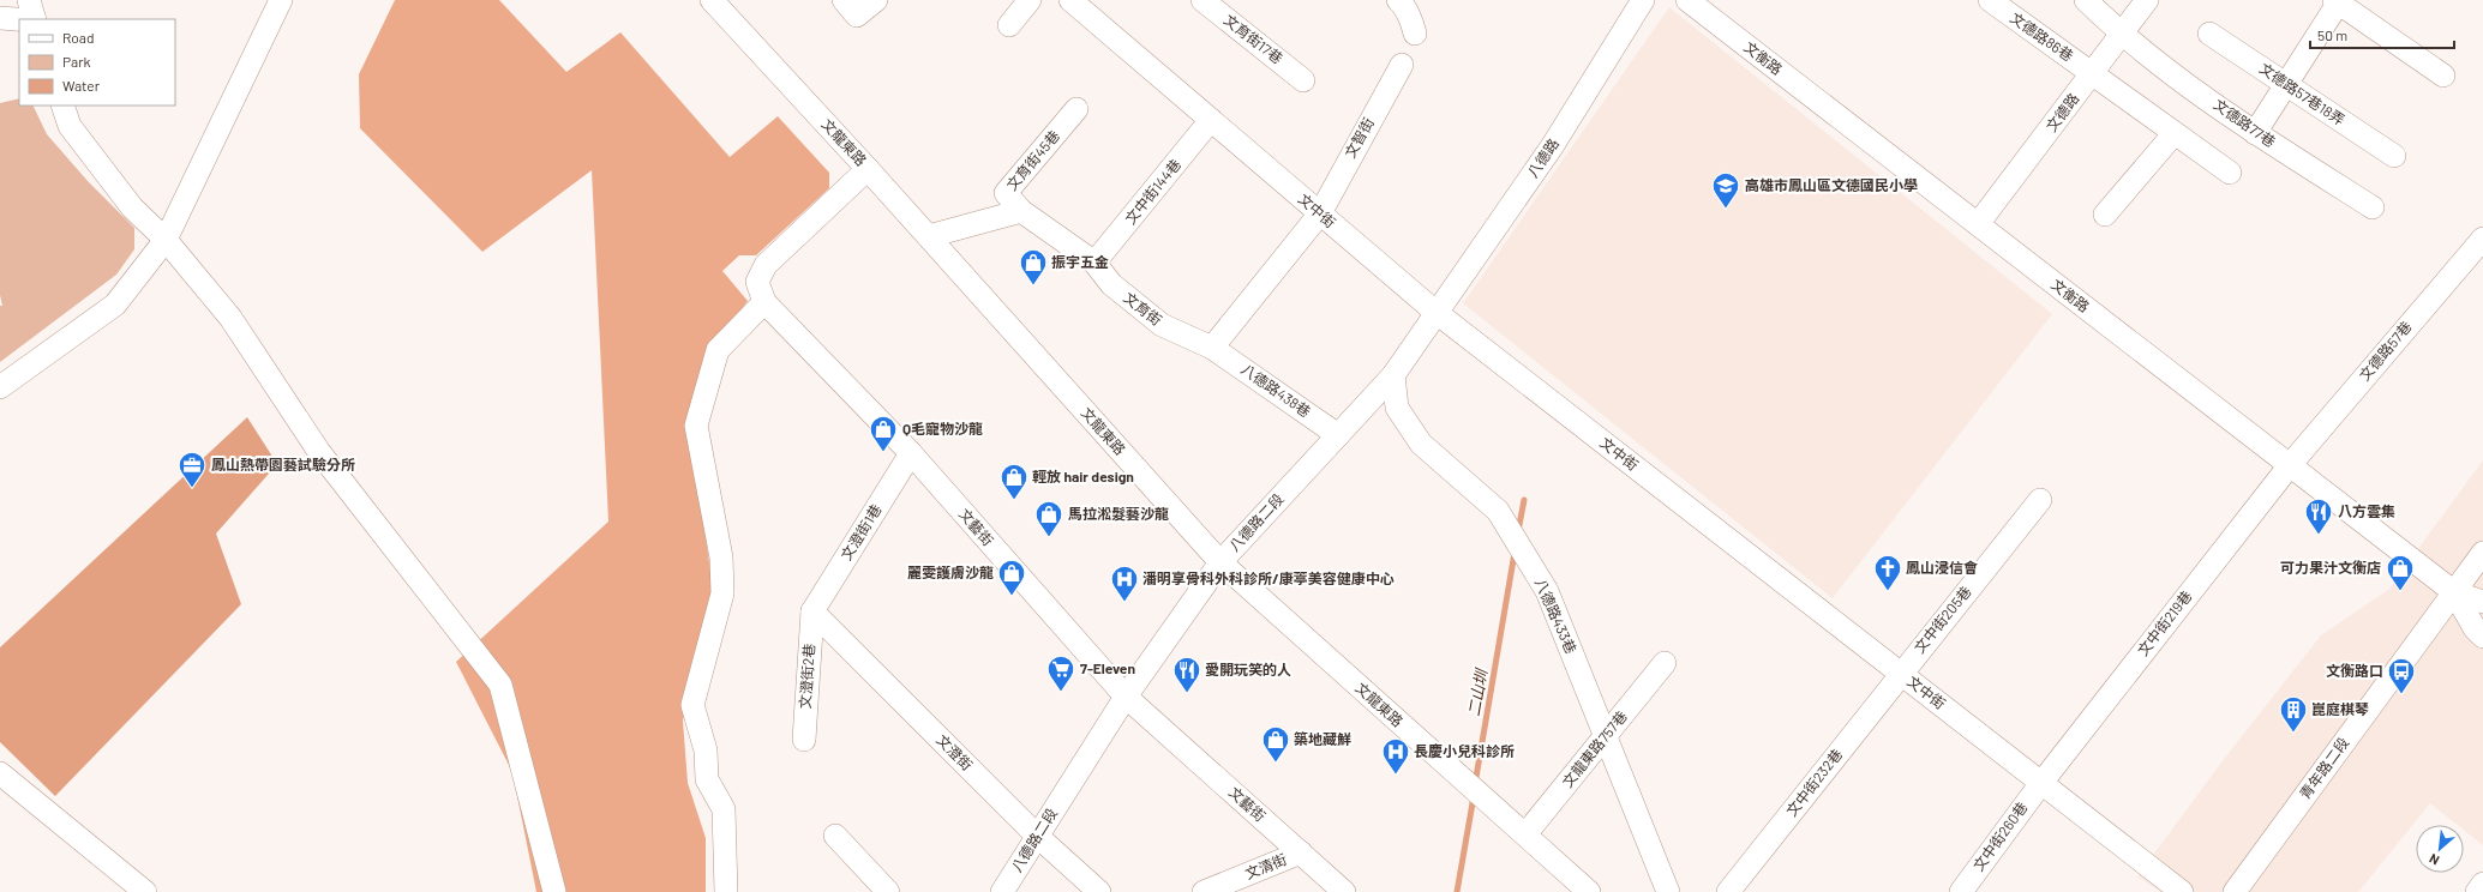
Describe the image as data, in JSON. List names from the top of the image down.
{
  "streets": {
    "street": [
      "文德路86巷",
      "文育街17巷",
      "文衡路",
      "文德路57巷18弄",
      "文德路",
      "文德路77巷",
      "文智街",
      "文龍東路",
      "八德路",
      "文育街45巷",
      "文中街144巷",
      "文中街",
      "文育街",
      "文德路57巷",
      "八德路438巷",
      "八德路二段",
      "文藝街",
      "文澄街1巷",
      "八德路433巷",
      "文中街205巷",
      "文中街219巷",
      "文澄街2巷",
      "文龍東路757巷",
      "文澄街",
      "青年路二段",
      "文中街232巷",
      "文中街260巷",
      "文清街"
    ]
  },
  "crossings": [
    ["文德路86巷", "文德路"],
    ["文衡路", "文德路"],
    ["文衡路", "文德路57巷"],
    ["文衡路", "文中街219巷"],
    ["文衡路", "青年路二段"],
    ["文德路", "文德路77巷"],
    ["文智街", "文中街"],
    ["文龍東路", "八德路二段"],
    ["文龍東路", "文藝街"],
    ["文龍東路", "文龍東路757巷"],
    ["八德路", "文中街"],
    ["八德路", "八德路二段"],
    ["文育街45巷", "文育街"],
    ["文中街144巷", "文中街"],
    ["文中街144巷", "文育街"],
    ["文中街", "八德路二段"],
    ["文中街", "文中街205巷"],
    ["文中街", "文中街219巷"],
    ["文中街", "文中街232巷"],
    ["文中街", "文中街260巷"],
    ["文育街", "八德路438巷"],
    ["文德路57巷", "文中街219巷"],
    ["八德路438巷", "八德路二段"],
    ["八德路二段", "文藝街"],
    ["八德路二段", "八德路433巷"],
    ["八德路二段", "文澄街"],
    ["文藝街", "文澄街1巷"],
    ["文藝街", "文清街"],
    ["文澄街1巷", "文澄街2巷"],
    ["文澄街1巷", "文澄街"],
    ["八德路433巷", "文龍東路757巷"],
    ["文中街205巷", "文中街232巷"],
    ["文中街219巷", "文中街260巷"],
    ["文澄街2巷", "文澄街"]
  ],
  "water": ["二山圳"],
  "places": {
    "school or university": ["高雄市鳳山區文德國民小學"],
    "shop": [
      "振宇五金",
      "Q毛寵物沙龍",
      "輕放 hair design",
      "馬拉淞髮藝沙龍",
      "可力果汁文衡店",
      "麗雯護膚沙龍",
      "築地藏鮮"
    ],
    "office": ["鳳山熱帶園藝試驗分所"],
    "restaurant": ["八方雲集", "愛開玩笑的人"],
    "church": ["鳳山浸信會"],
    "hospital": ["潘明享骨科外科診所/康葶美容健康中心", "長慶小兒科診所"],
    "supermarket": ["7-Eleven"],
    "bus stop": ["文衡路口"],
    "building": ["崑庭棋琴"]
  },
  "legend": ["Road", "Park", "Water"],
  "scale_bar": "50 m",
  "north": "bottom left"
}
